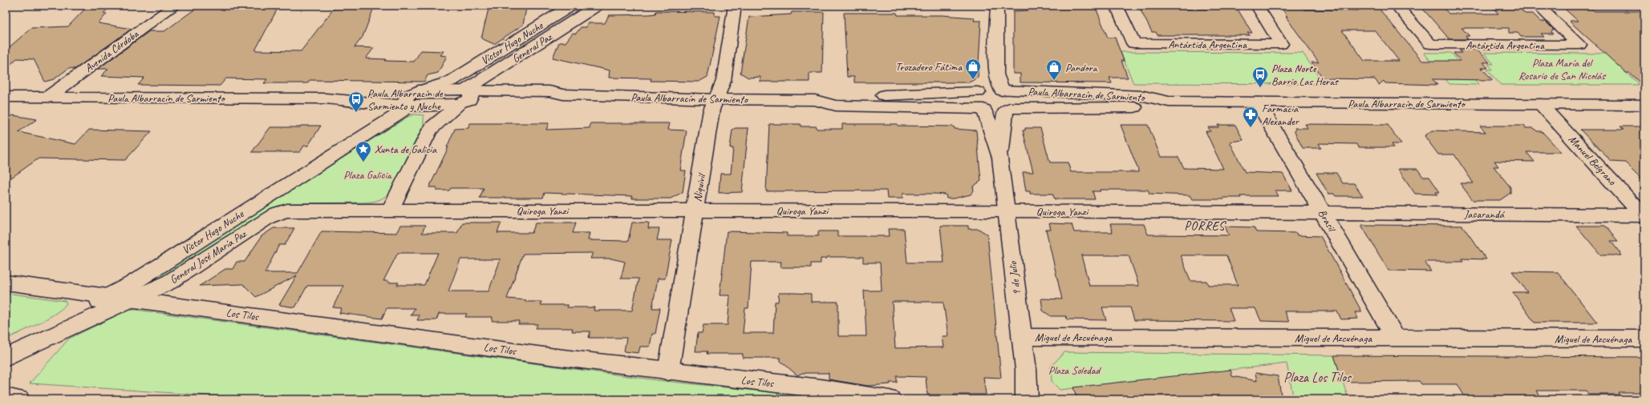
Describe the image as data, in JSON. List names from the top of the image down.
{
  "streets": {
    "main road": [
      "Víctor Hugo Nuche",
      "Antártida Argentina",
      "General Paz",
      "Avenida Córdoba",
      "Paula Albarracín de Sarmiento",
      "Manuel Belgrano",
      "Niquivil",
      "Quiroga Yanzi",
      "Jacarandá",
      "Brasil",
      "General José María Paz",
      "9 de Julio",
      "Los Tilos",
      "Miguel de Azcuénaga"
    ]
  },
  "crossings": [
    ["Víctor Hugo Nuche", "Paula Albarracín de Sarmiento"],
    ["Víctor Hugo Nuche", "Los Tilos"],
    ["General Paz", "Paula Albarracín de Sarmiento"],
    ["General Paz", "Quiroga Yanzi"],
    ["Avenida Córdoba", "Paula Albarracín de Sarmiento"],
    ["Paula Albarracín de Sarmiento", "Manuel Belgrano"],
    ["Paula Albarracín de Sarmiento", "Niquivil"],
    ["Paula Albarracín de Sarmiento", "Brasil"],
    ["Paula Albarracín de Sarmiento", "9 de Julio"],
    ["Manuel Belgrano", "Jacarandá"],
    ["Niquivil", "Quiroga Yanzi"],
    ["Niquivil", "Los Tilos"],
    ["Quiroga Yanzi", "Jacarandá"],
    ["Quiroga Yanzi", "Brasil"],
    ["Quiroga Yanzi", "General José María Paz"],
    ["Quiroga Yanzi", "9 de Julio"],
    ["Jacarandá", "Brasil"],
    ["Brasil", "Miguel de Azcuénaga"],
    ["General José María Paz", "Los Tilos"],
    ["9 de Julio", "Miguel de Azcuénaga"]
  ],
  "districts": ["PORRES"],
  "parks": [
    "Plaza María del Rosario de San Nicolás",
    "Plaza Galicia",
    "Plaza Soledad",
    "Plaza Los Tilos"
  ],
  "places": {
    "shop": ["Trozadero Fátima", "Pandora"],
    "bus stop": ["Plaza Norte Barrio Las Heras", "Paula Albarracín de Sarmiento y Nuche"],
    "pharmacy": ["Farmacia Alexander"],
    "place": ["Xunta de Galicia"]
  }
}
